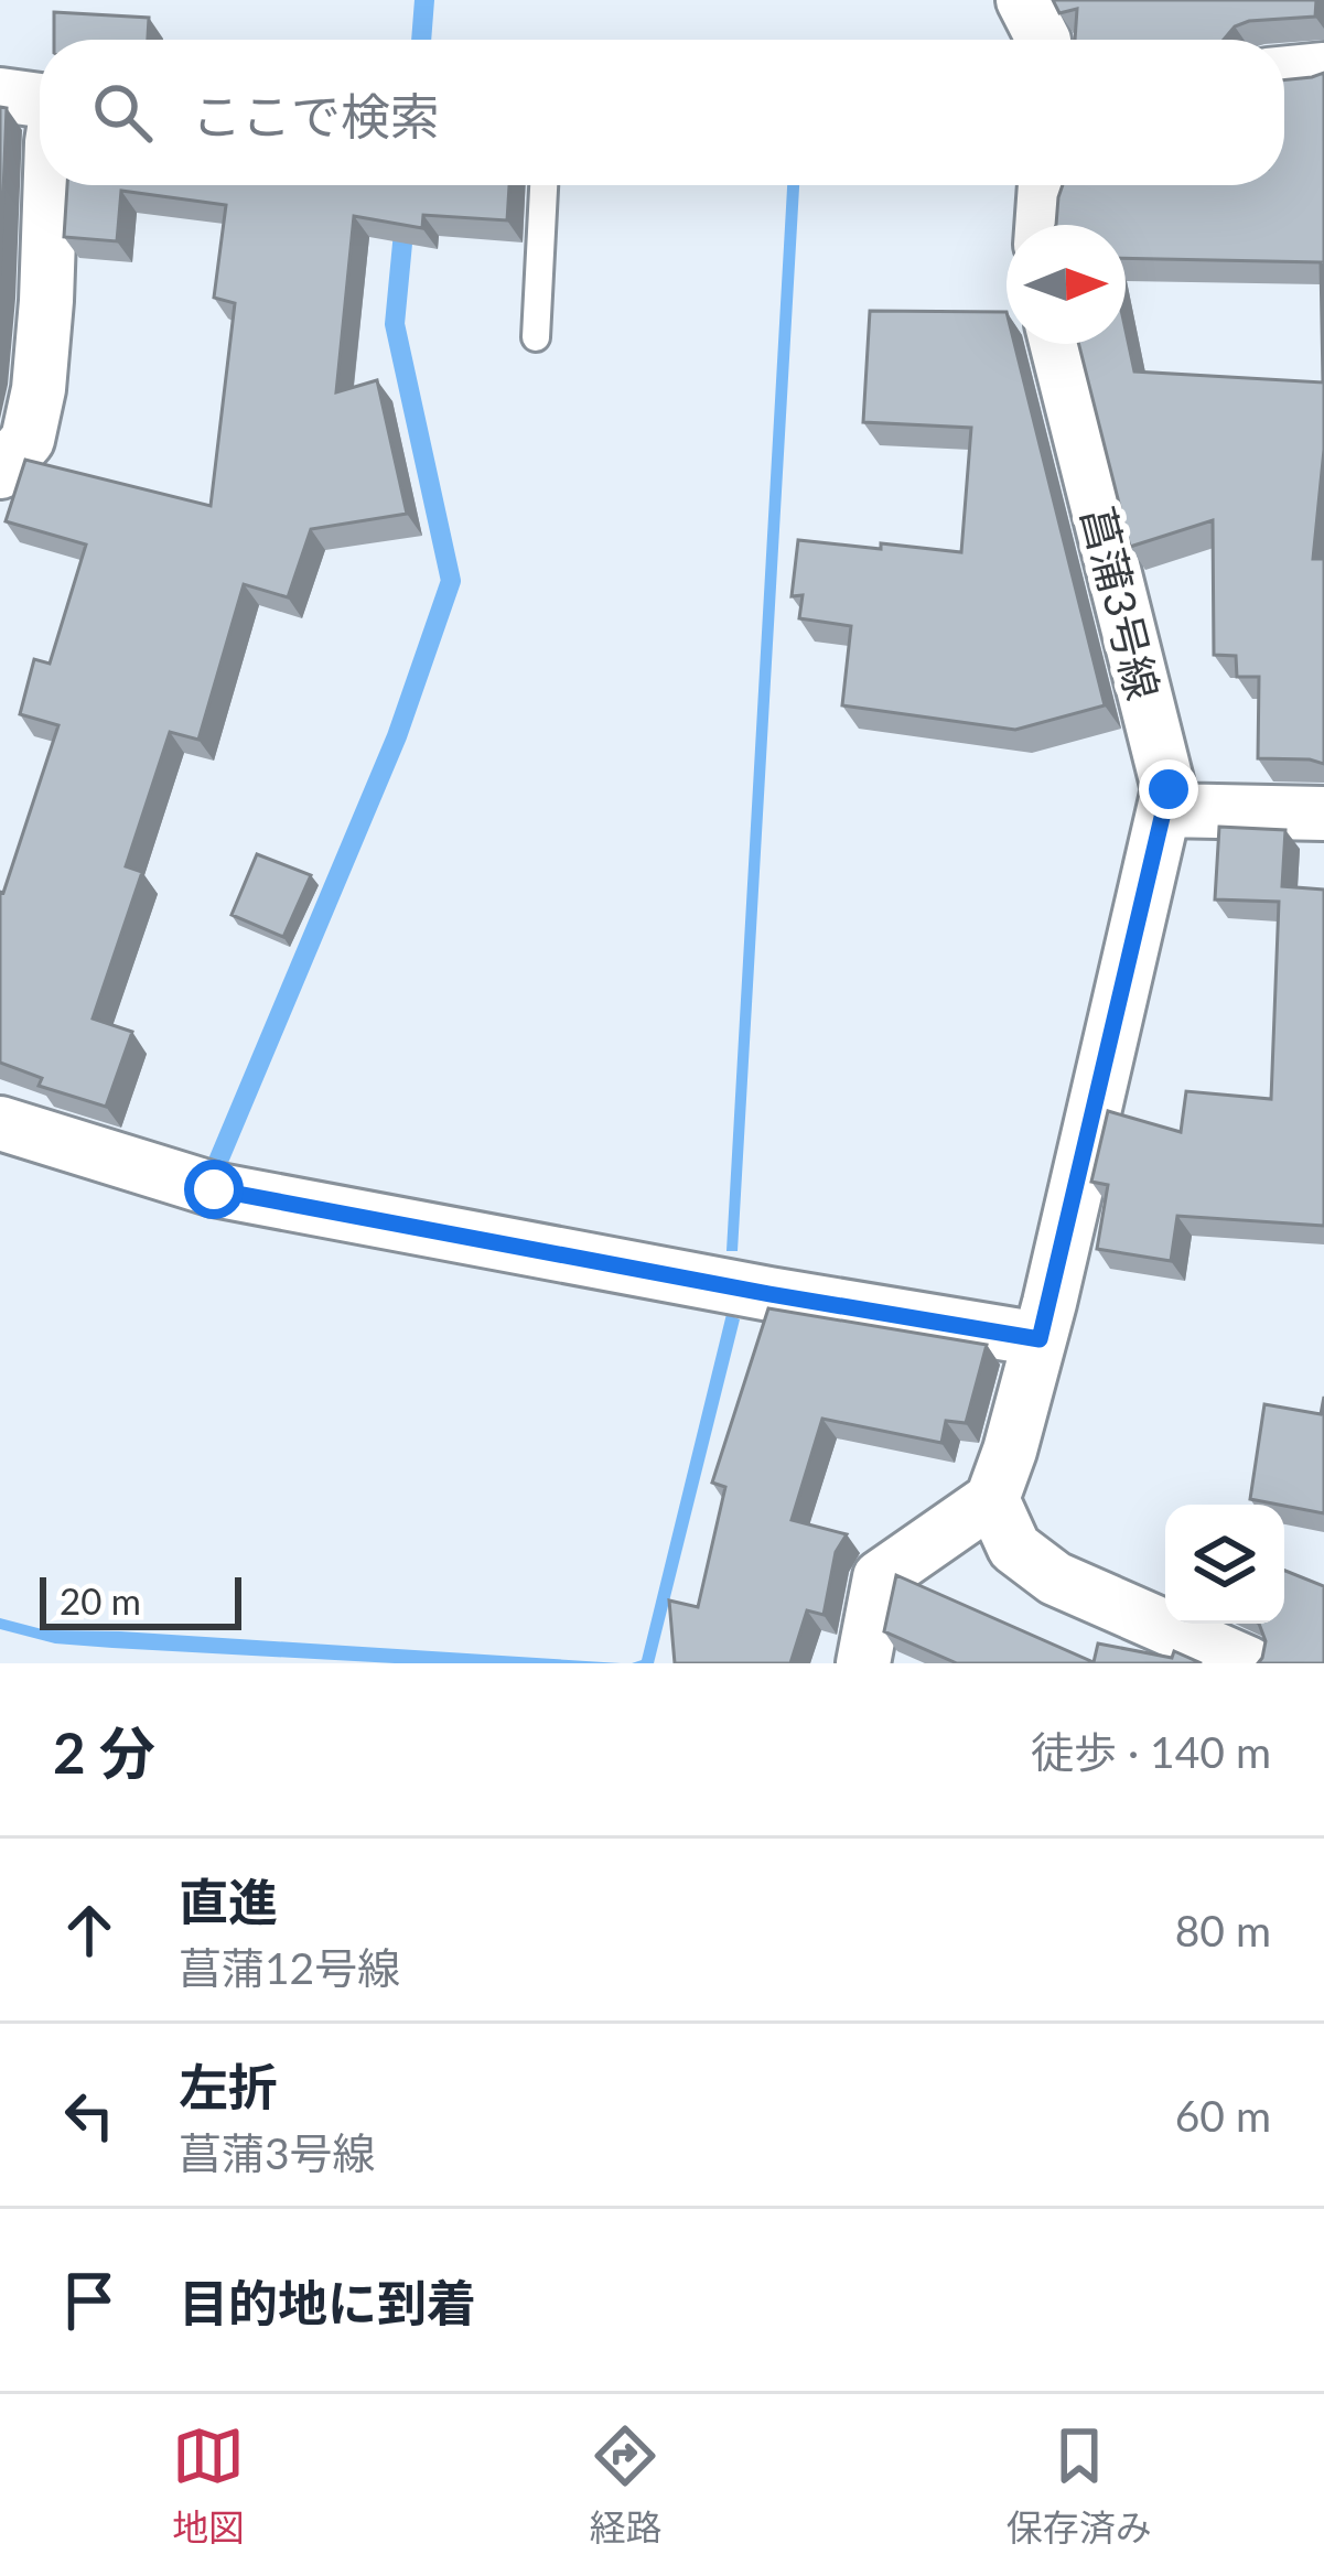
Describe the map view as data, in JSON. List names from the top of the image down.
{
  "streets": {
    "street": ["菖蒲3号線"]
  },
  "scale_bar": "20 m",
  "north": "right",
  "page": {
    "search": "ここで検索",
    "scale": "20 m",
    "heading": ["2 分", "徒歩 · 140 m"],
    "list": [
      ["直進", "菖蒲12号線", "80 m"],
      ["左折", "菖蒲3号線", "60 m"],
      "目的地に到着"
    ],
    "nav": ["地図", "経路", "保存済み"]
  }
}
